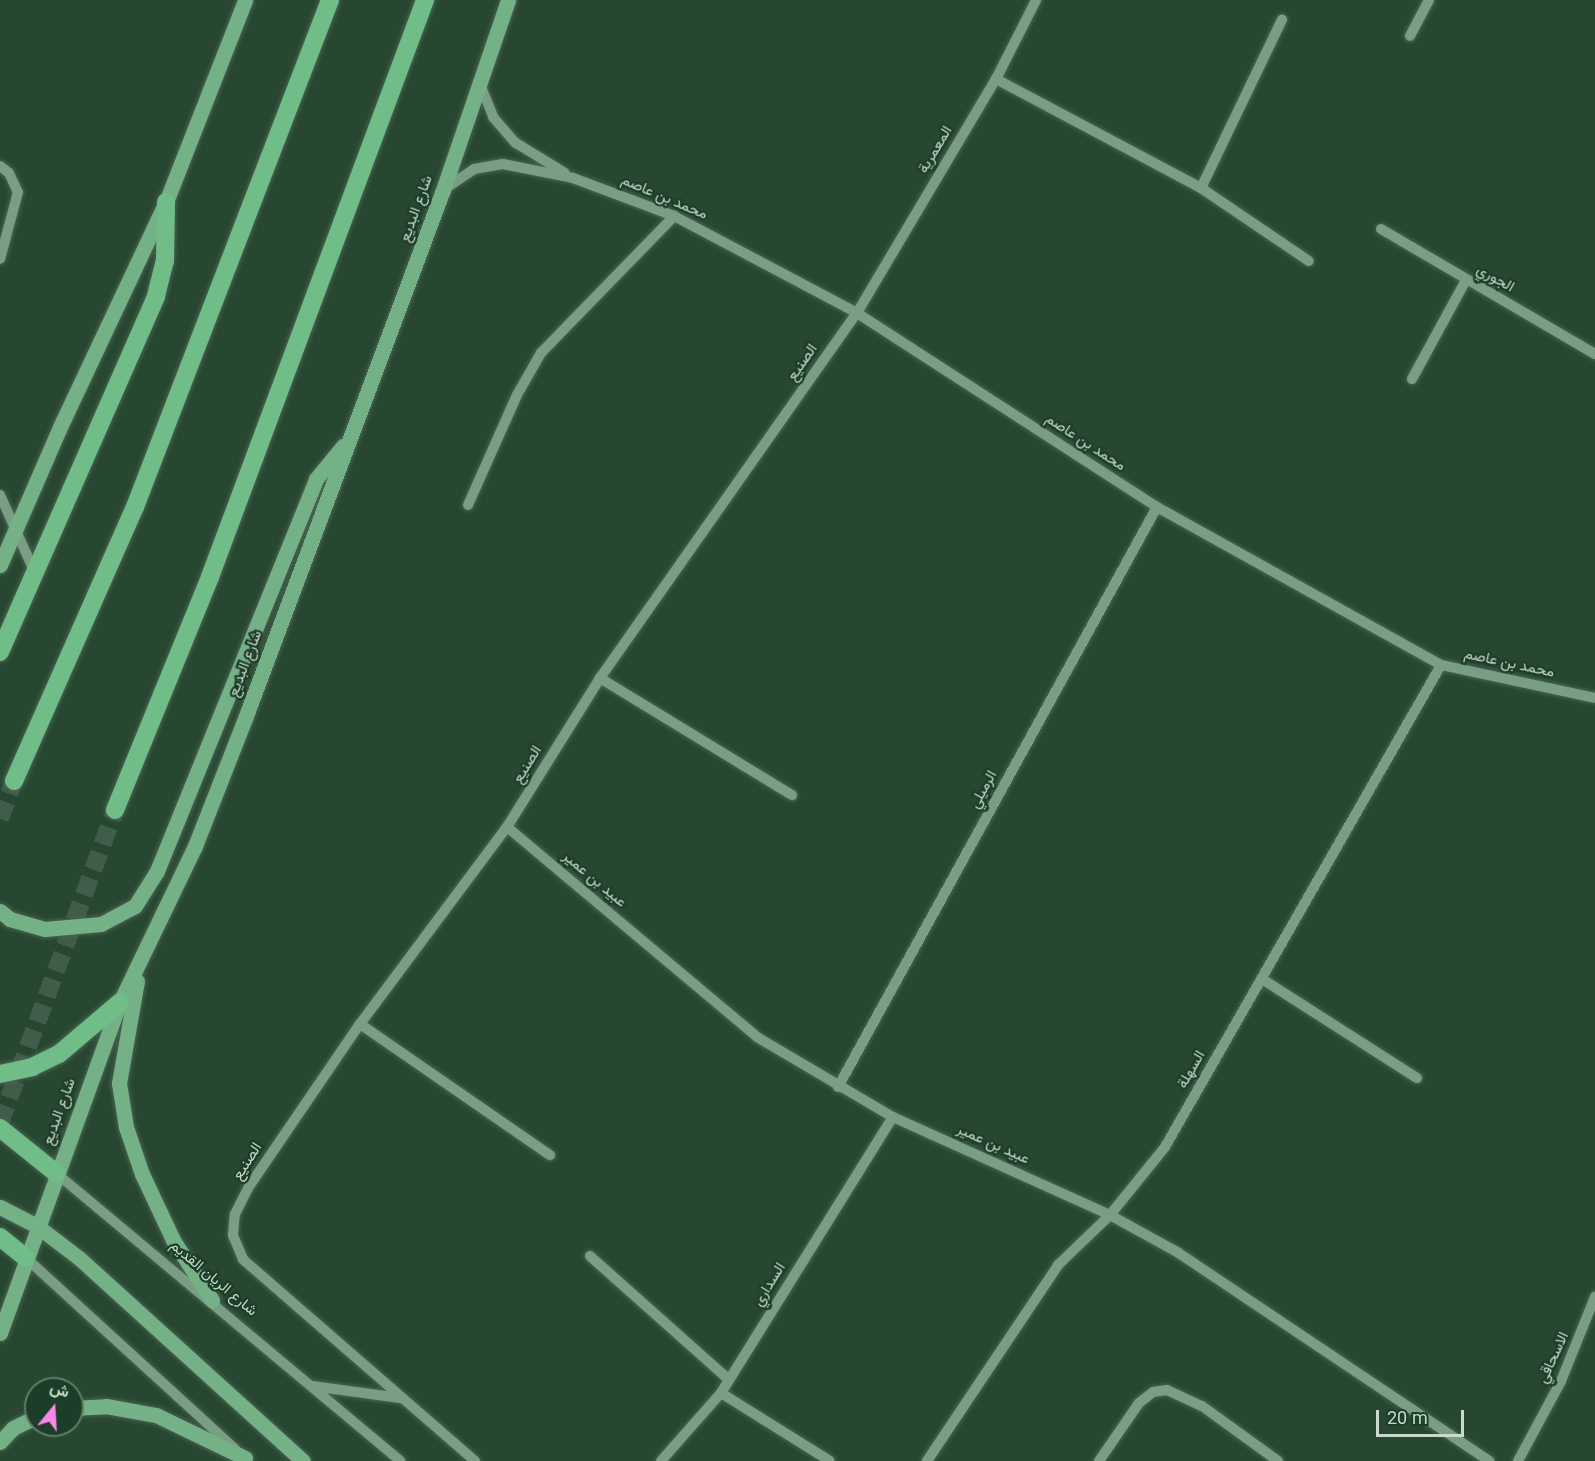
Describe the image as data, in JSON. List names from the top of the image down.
{
  "streets": {
    "highway": ["شارع الريان القديم"],
    "main road": ["شارع البديع"],
    "street": [
      "المعمرية",
      "محمد بن عاصم",
      "الجوري",
      "الصنيع",
      "الرميلي",
      "عبيد بن عمير",
      "السهلة",
      "السداري",
      "الاسحاقي"
    ]
  },
  "crossings": [
    ["المعمرية", "محمد بن عاصم"],
    ["المعمرية", "الصنيع"],
    ["محمد بن عاصم", "شارع البديع"],
    ["محمد بن عاصم", "الصنيع"],
    ["محمد بن عاصم", "الرميلي"],
    ["محمد بن عاصم", "السهلة"],
    ["شارع البديع", "شارع الريان القديم"],
    ["الصنيع", "عبيد بن عمير"],
    ["الرميلي", "عبيد بن عمير"],
    ["عبيد بن عمير", "السهلة"],
    ["عبيد بن عمير", "السداري"]
  ],
  "scale_bar": "20 m",
  "north": "top"
}
